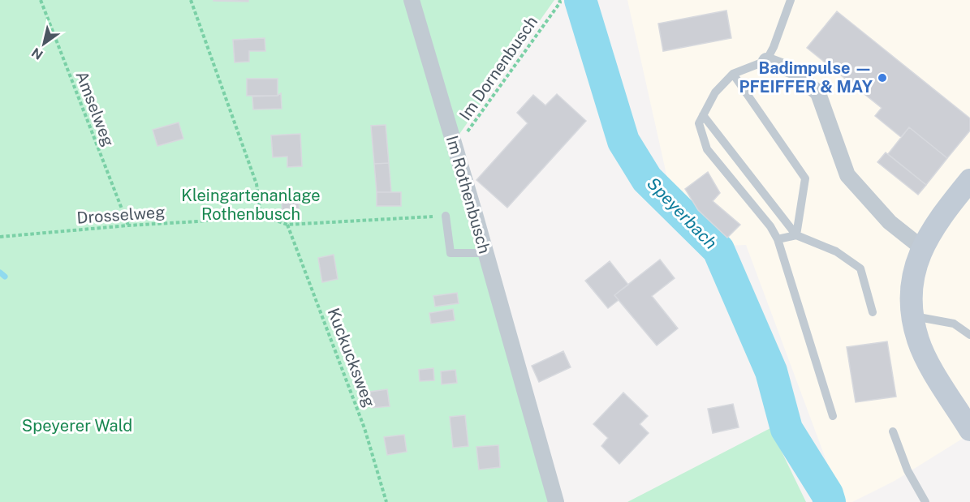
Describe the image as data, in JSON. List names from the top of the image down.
{
  "streets": {
    "street": ["Im Rothenbusch"],
    "path": [
      "Im Dornenbusch",
      "Amselweg",
      "Drosselweg",
      "Kuckucksweg"
    ]
  },
  "crossings": [
    ["Im Dornenbusch", "Im Rothenbusch"],
    ["Amselweg", "Drosselweg"],
    ["Drosselweg", "Kuckucksweg"]
  ],
  "water": ["Speyerbach"],
  "parks": ["Kleingartenanlage Rothenbusch", "Speyerer Wald"],
  "places": ["Badimpulse — PFEIFFER & MAY"],
  "north": "bottom left"
}
